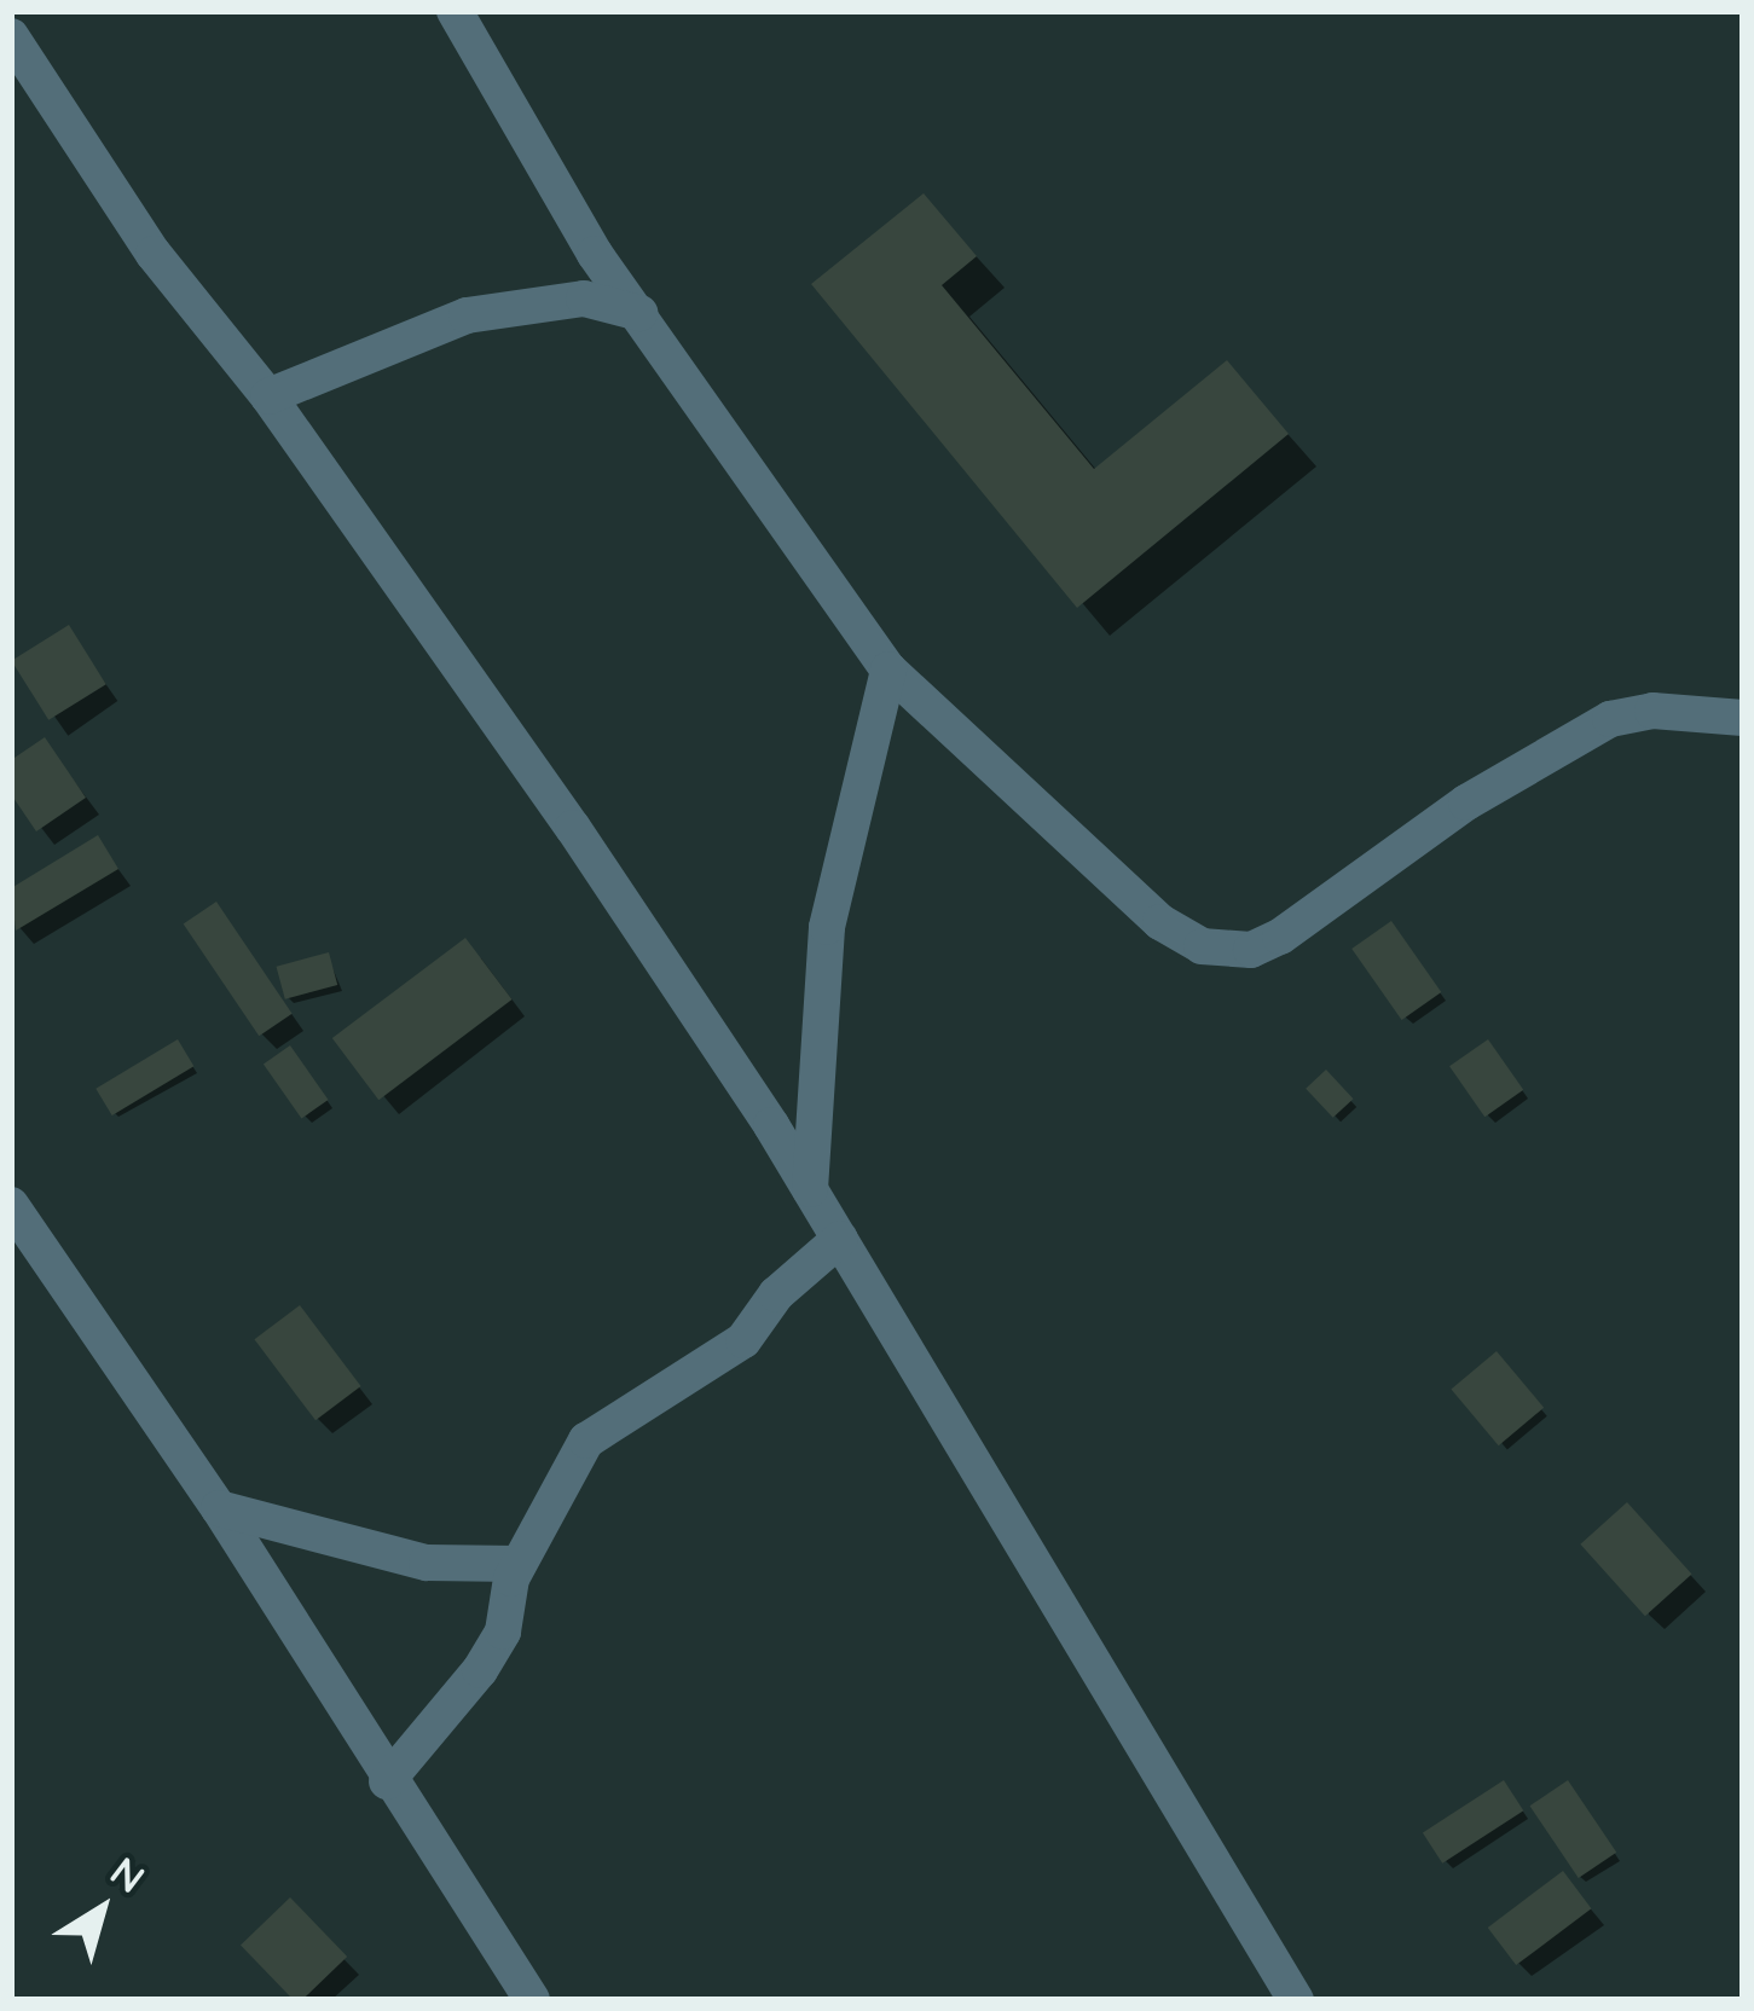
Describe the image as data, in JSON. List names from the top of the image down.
{
  "north": "top right"
}
